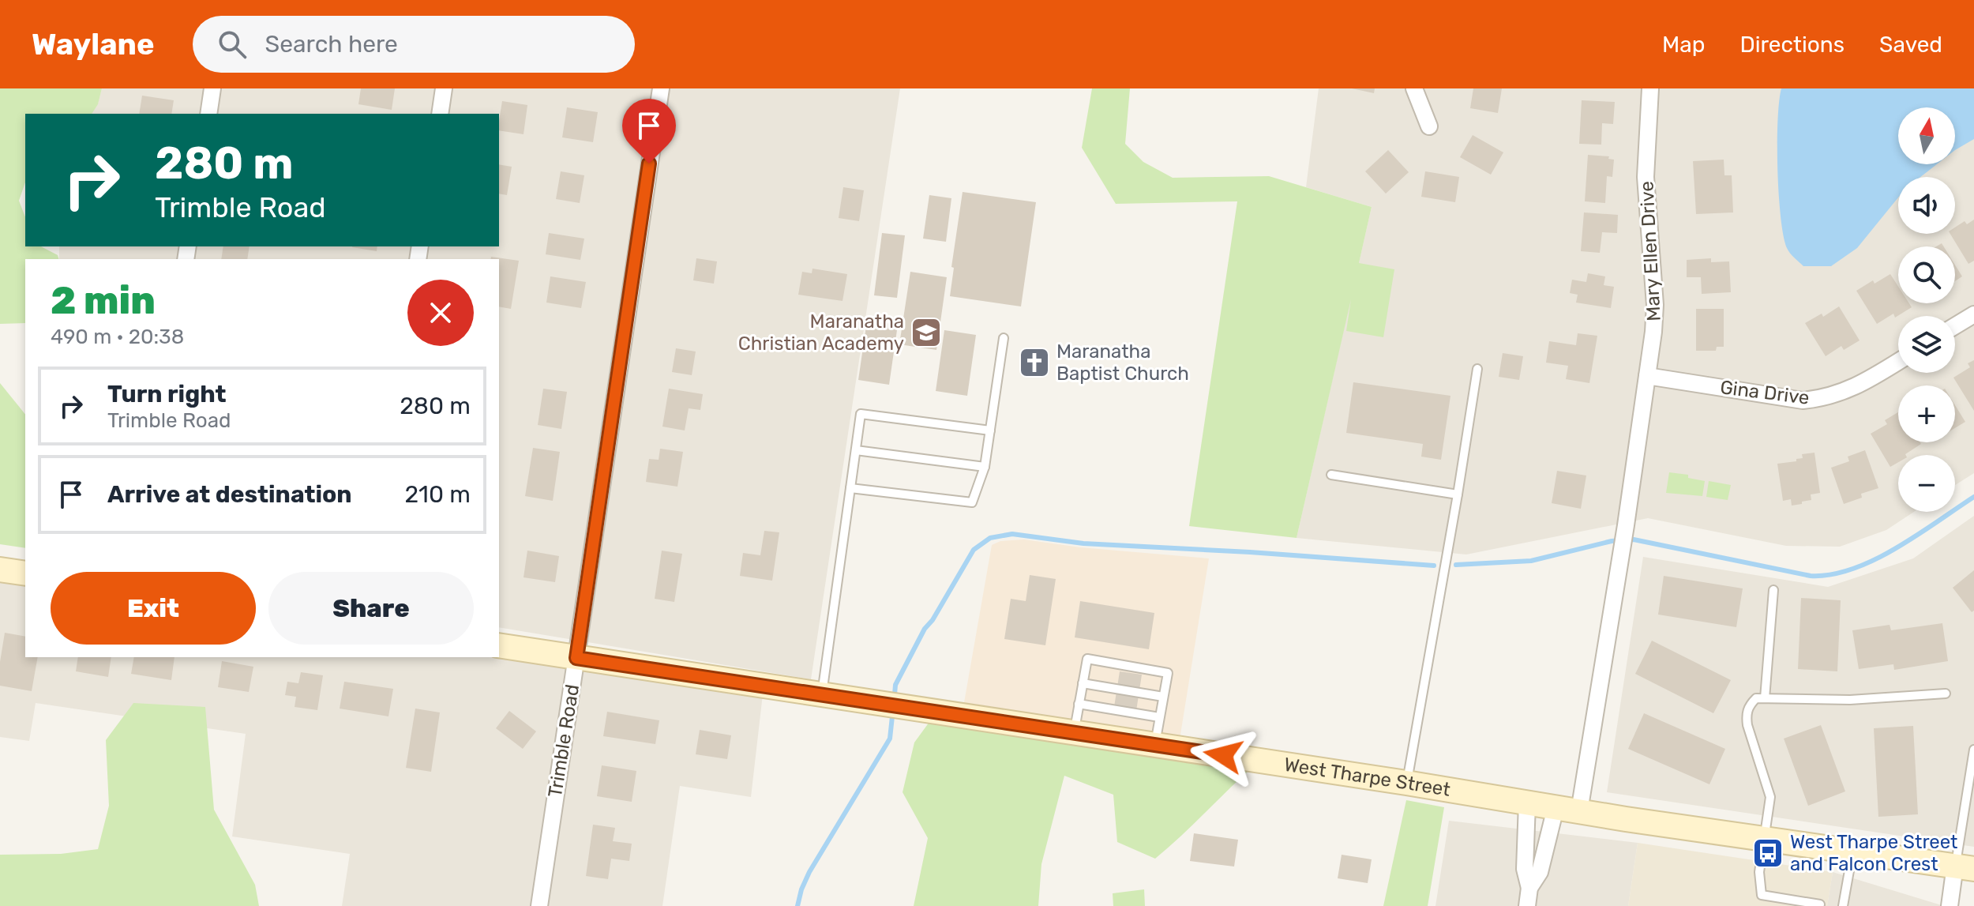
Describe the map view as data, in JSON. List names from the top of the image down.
{
  "streets": {
    "main road": ["West Tharpe Street"],
    "street": ["Mary Ellen Drive", "Gina Drive", "Trimble Road"]
  },
  "crossings": [
    ["Mary Ellen Drive", "Gina Drive"],
    ["Mary Ellen Drive", "West Tharpe Street"],
    ["Trimble Road", "West Tharpe Street"]
  ],
  "places": {
    "school or university": ["Maranatha Christian Academy"],
    "church": ["Maranatha Baptist Church"],
    "bus stop": ["West Tharpe Street and Falcon Crest"]
  },
  "north": "top",
  "page": {
    "header": "Waylane",
    "search": "Search here",
    "nav": ["Map", "Directions", "Saved"],
    "map_buttons": ["+", "−"],
    "turn": ["280 m", "Trimble Road"],
    "heading": ["2 min", "490 m · 20:38"],
    "list": [
      {
        "name": "Turn right",
        "note": "Trimble Road",
        "value": "280 m"
      },
      {
        "name": "Arrive at destination",
        "value": "210 m"
      }
    ],
    "buttons": ["Exit", "Share"]
  }
}
